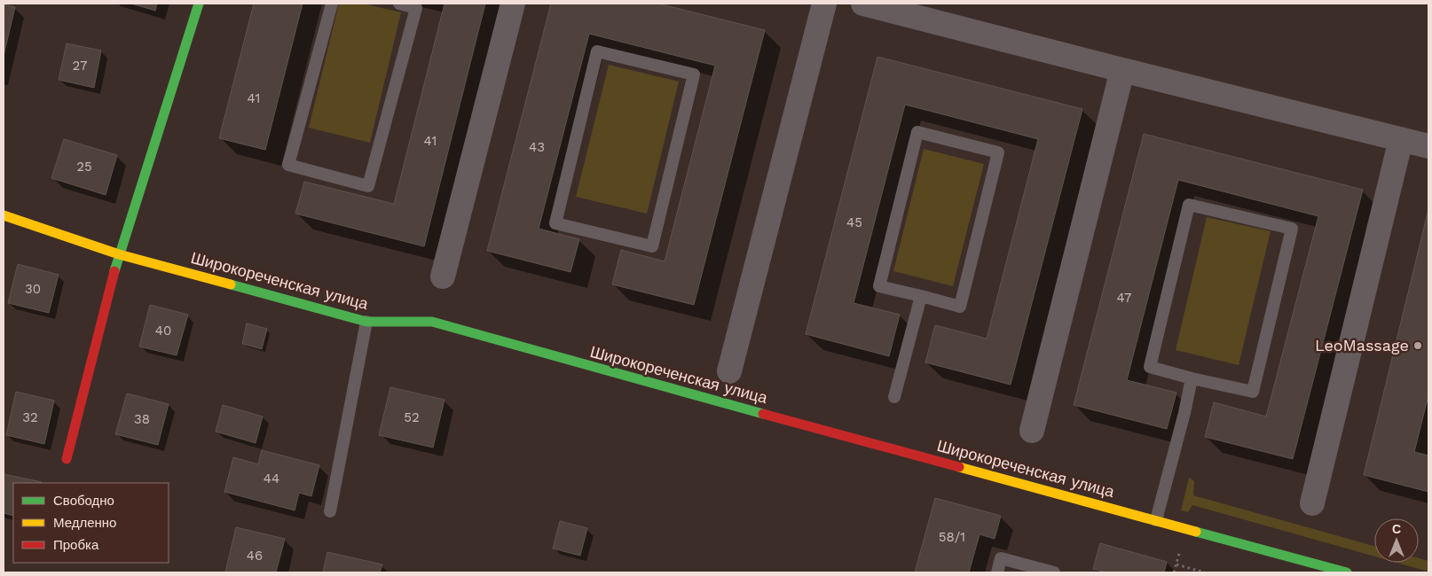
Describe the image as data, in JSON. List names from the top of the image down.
{
  "streets": {
    "street": ["Широкореченская улица"]
  },
  "places": ["LeoMassage"],
  "house_numbers": [
    "27",
    "41",
    "41",
    "43",
    "25",
    "45",
    "30",
    "47",
    "40",
    "32",
    "52",
    "38",
    "44",
    "58/1",
    "46"
  ],
  "legend": ["Свободно", "Медленно", "Пробка"],
  "north": "top"
}
